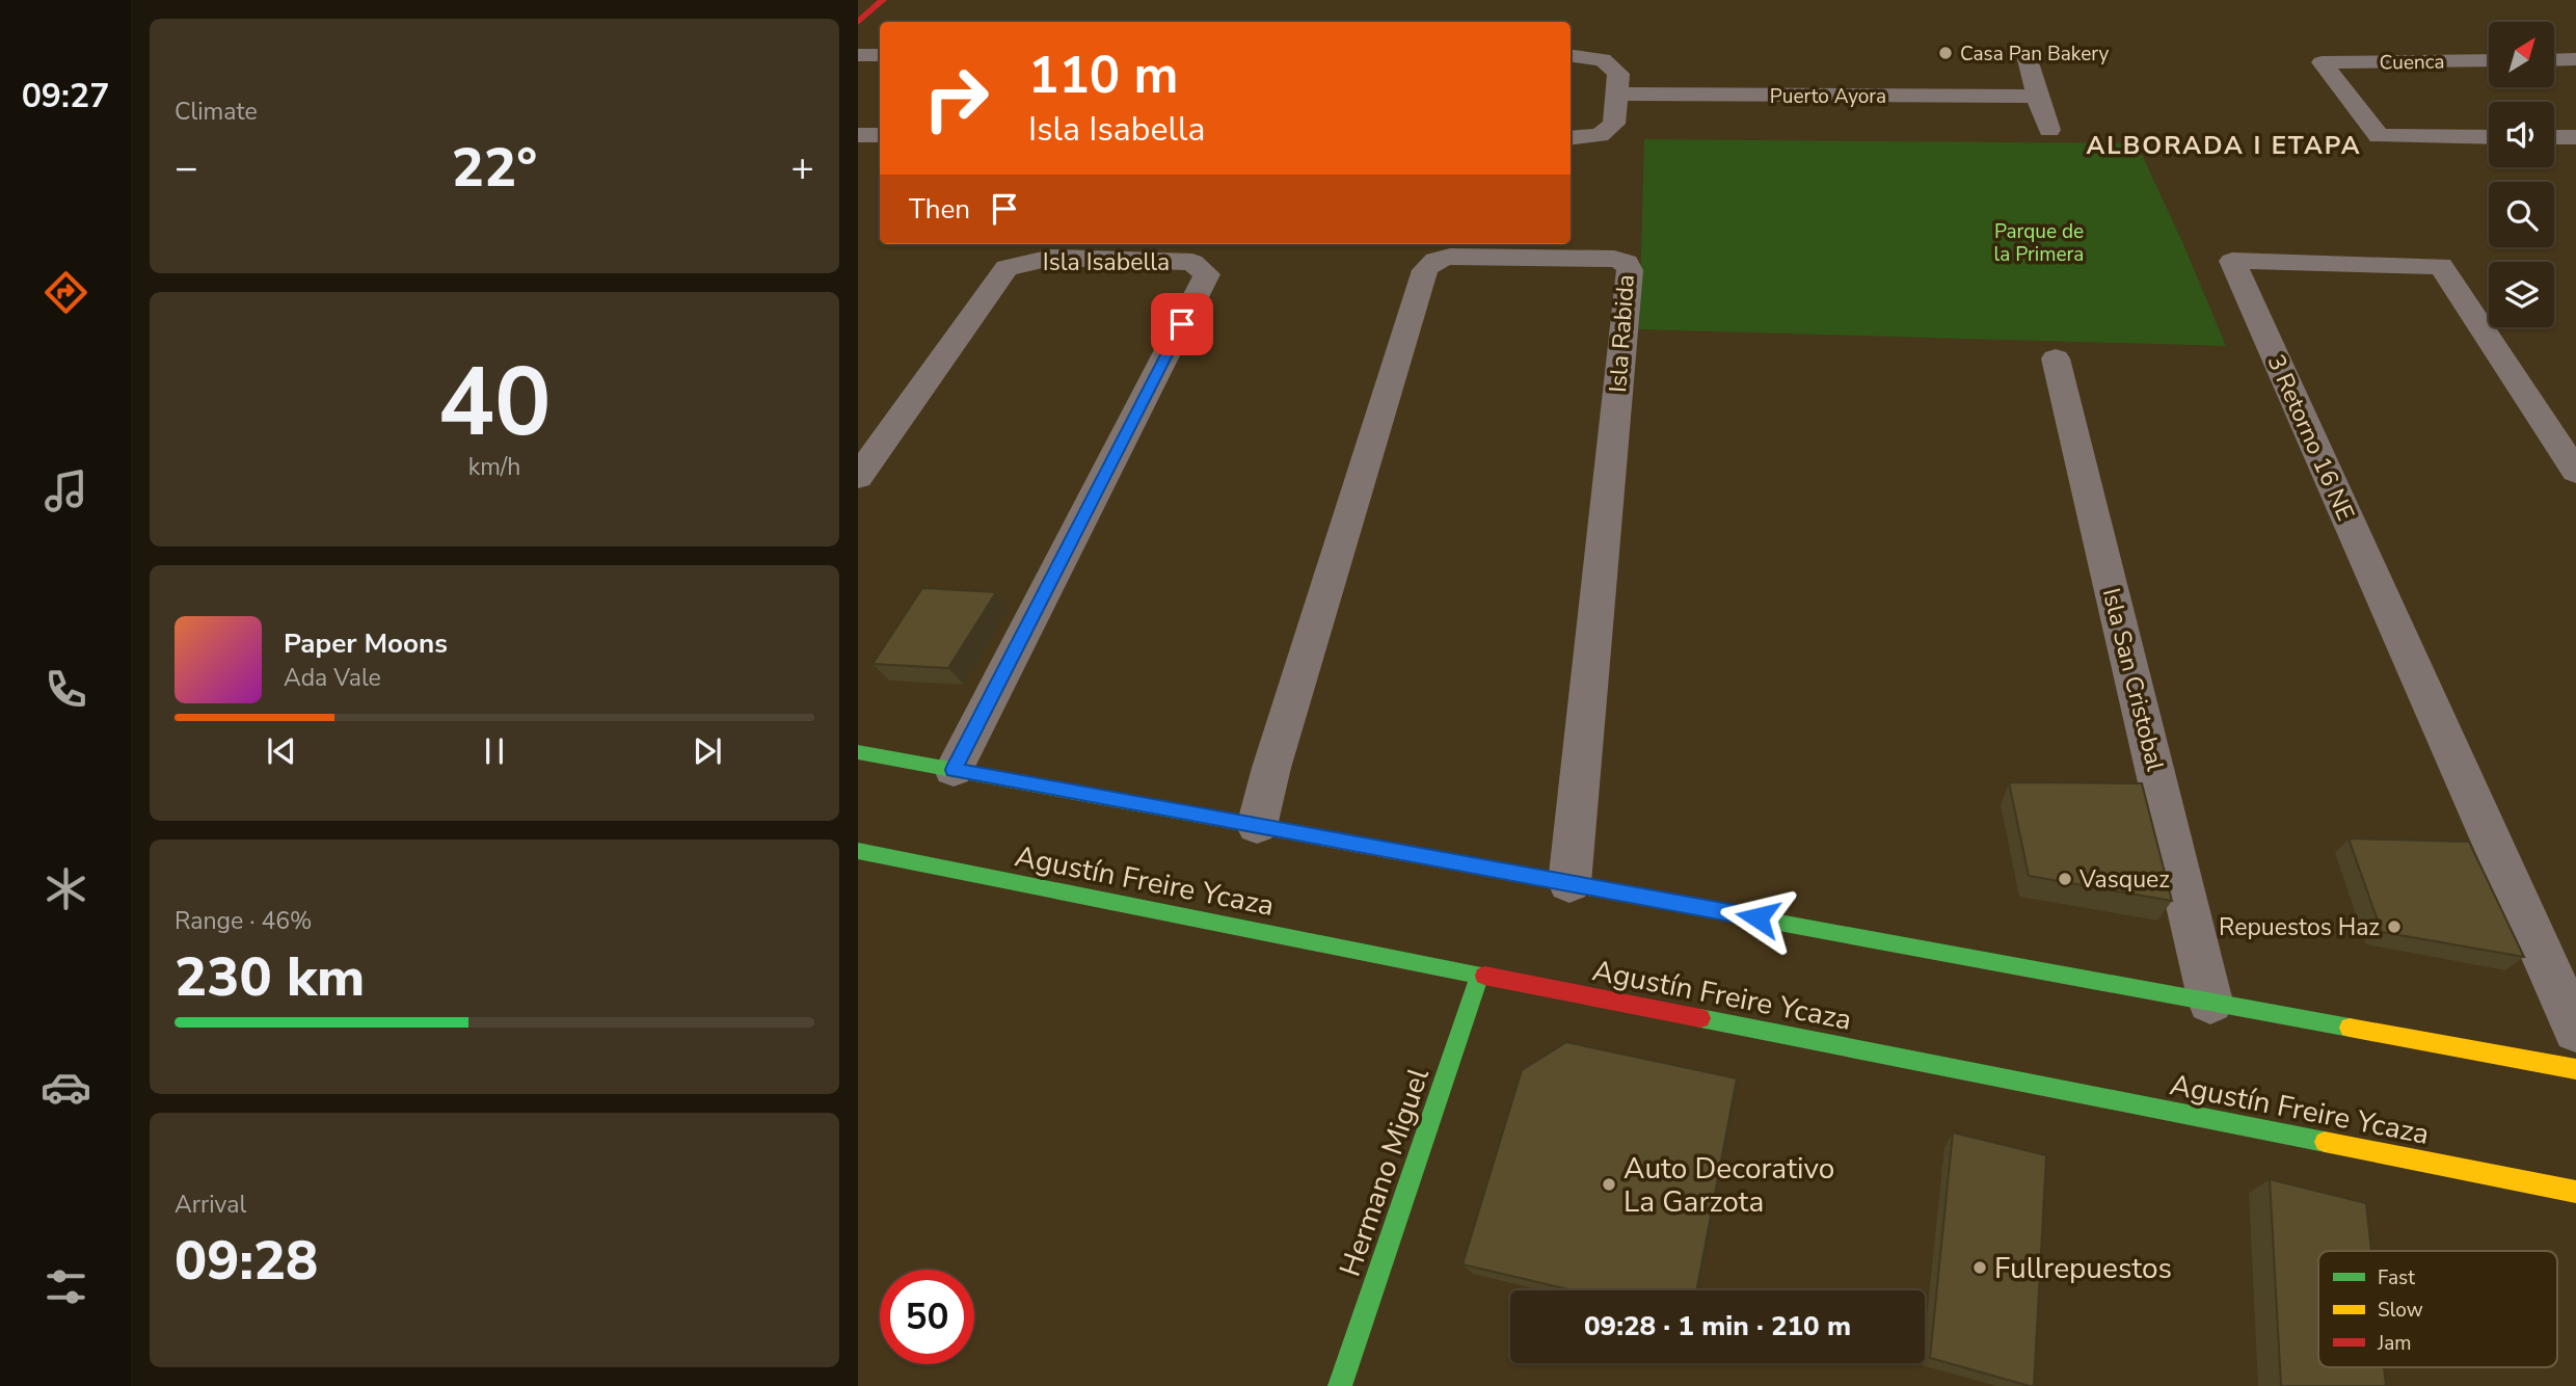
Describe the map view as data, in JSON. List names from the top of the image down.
{
  "streets": {
    "main road": ["Agustín Freire Ycaza", "Hermano Miguel"],
    "street": [
      "Cuenca",
      "Puerto Ayora",
      "Isla Isabella",
      "Isla Rabida",
      "3 Retorno 16 NE",
      "Isla San Cristobal"
    ]
  },
  "crossings": [
    ["Agustín Freire Ycaza", "Hermano Miguel"]
  ],
  "districts": ["ALBORADA I ETAPA"],
  "parks": ["Parque de la Primera"],
  "places": [
    "Casa Pan Bakery",
    "Vasquez",
    "Repuestos Haz",
    "Auto Decorativo La Garzota",
    "Fullrepuestos"
  ],
  "legend": ["Fast", "Slow", "Jam"],
  "north": "top right",
  "page": {
    "tabs": "09:27",
    "tile": [
      "Climate",
      ["40", "km/h"],
      ["Range · 46%", "230 km"],
      ["Arrival", "09:28"]
    ],
    "turn": ["110 m", "Isla Isabella"],
    "heat": ["−", "22°", "+"],
    "then": "Then",
    "song": ["Paper Moons", "Ada Vale"],
    "limit": "50",
    "trip": "09:28 · 1 min · 210 m"
  }
}
